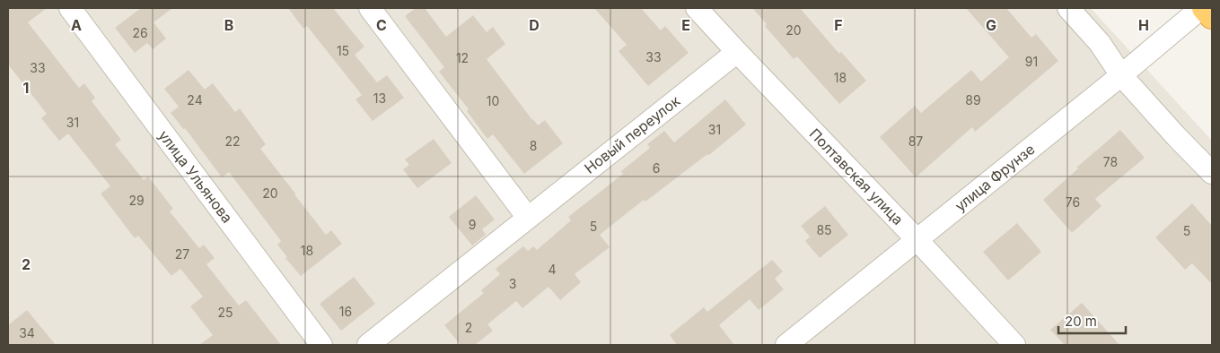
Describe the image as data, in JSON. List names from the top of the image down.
{
  "streets": {
    "street": [
      "Новый переулок",
      "улица Ульянова",
      "Полтавская улица",
      "улица Фрунзе"
    ]
  },
  "crossings": [
    ["Новый переулок", "Полтавская улица"],
    ["Полтавская улица", "улица Фрунзе"]
  ],
  "house_numbers": [
    "20",
    "26",
    "15",
    "33",
    "12",
    "91",
    "33",
    "18",
    "13",
    "24",
    "89",
    "10",
    "31",
    "31",
    "22",
    "87",
    "8",
    "78",
    "6",
    "20",
    "29",
    "76",
    "9",
    "5",
    "85",
    "5",
    "18",
    "27",
    "4",
    "3",
    "16",
    "25",
    "2",
    "34"
  ],
  "scale_bar": "20 m",
  "grid": {
    "columns": [
      "A",
      "B",
      "C",
      "D",
      "E",
      "F",
      "G",
      "H"
    ],
    "rows": ["1", "2"]
  }
}
